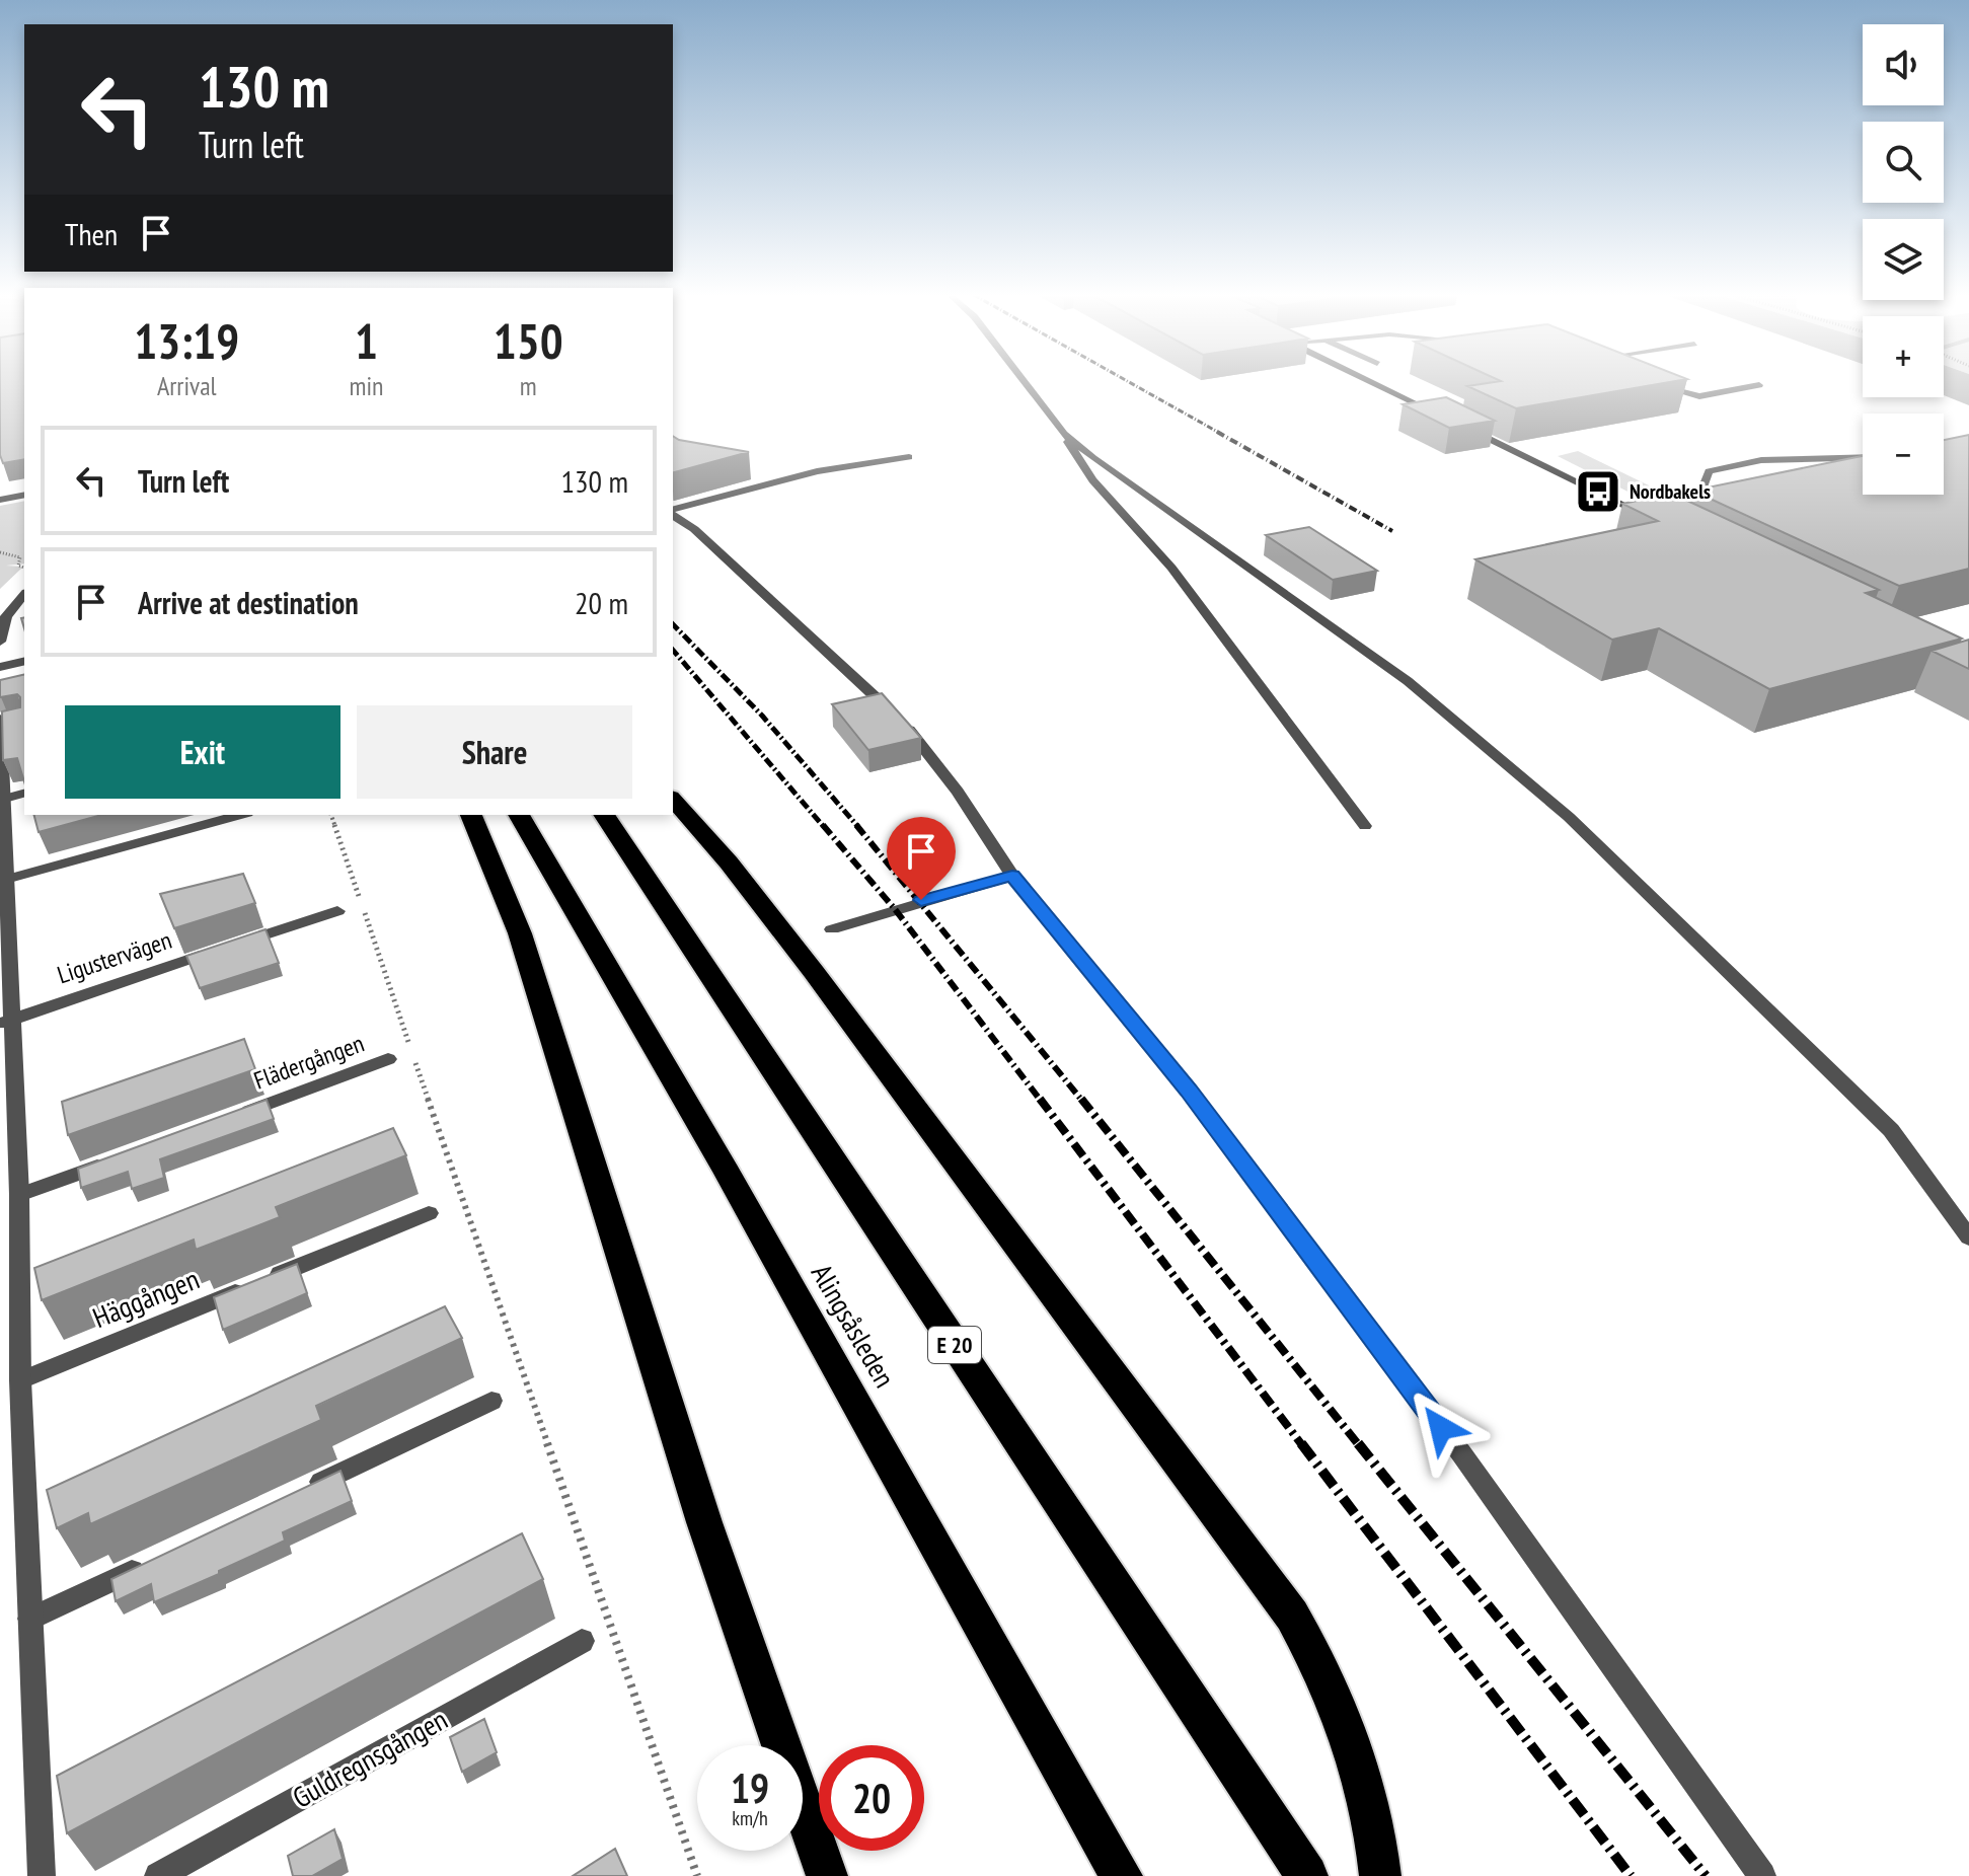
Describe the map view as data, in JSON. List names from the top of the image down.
{
  "streets": {
    "highway": ["Alingsåsleden", "E 20"],
    "street": [
      "Ligustervägen",
      "Flädergången",
      "Häggången",
      "Guldregnsgången"
    ]
  },
  "places": {
    "bus stop": ["Nordbakels"]
  },
  "page": {
    "map_buttons": ["+", "−"],
    "turn": ["130 m", "Turn left"],
    "then": "Then",
    "eta": [
      "13:19",
      "Arrival",
      "1",
      "min",
      "150",
      "m"
    ],
    "list": [
      {
        "name": "Turn left",
        "value": "130 m"
      },
      {
        "name": "Arrive at destination",
        "value": "20 m"
      }
    ],
    "buttons": ["Exit", "Share"],
    "speed": "19 km/h",
    "limit": "20"
  }
}
